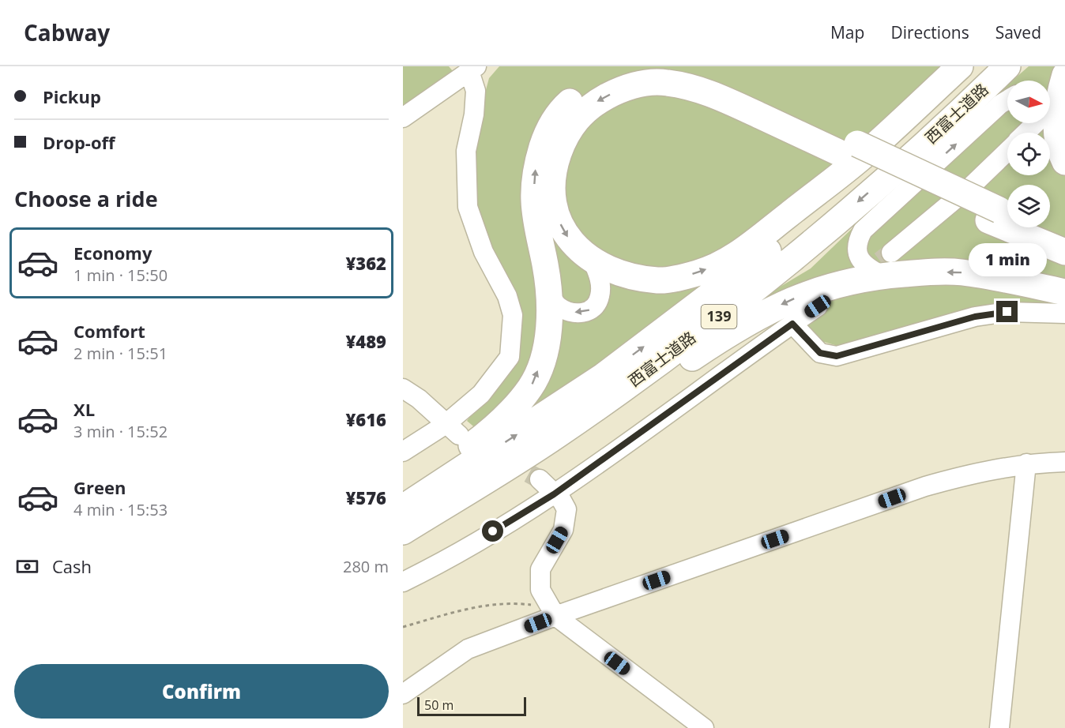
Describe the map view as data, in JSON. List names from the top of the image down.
{
  "streets": {
    "highway": ["西富士道路", "139"]
  },
  "scale_bar": "50 m",
  "north": "right",
  "page": {
    "header": "Cabway",
    "nav": ["Map", "Directions", "Saved"],
    "banner": ["Pickup", "Drop-off"],
    "heading": "Choose a ride",
    "list": [
      {
        "name": "Economy",
        "note": "1 min · 15:50",
        "value": "¥362"
      },
      {
        "name": "Comfort",
        "note": "2 min · 15:51",
        "value": "¥489"
      },
      {
        "name": "XL",
        "note": "3 min · 15:52",
        "value": "¥616"
      },
      {
        "name": "Green",
        "note": "4 min · 15:53",
        "value": "¥576"
      }
    ],
    "bubble": "1 min",
    "pay": ["Cash", "280 m"],
    "buttons": "Confirm",
    "scale": "50 m"
  }
}
